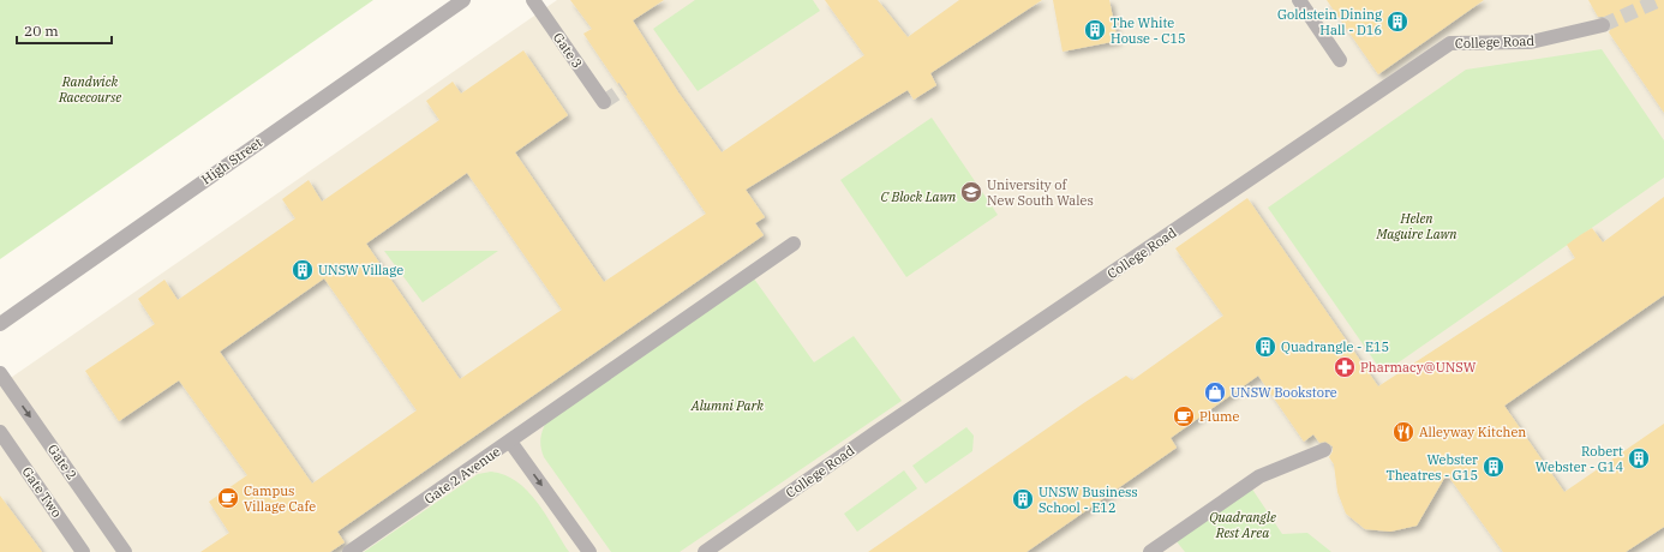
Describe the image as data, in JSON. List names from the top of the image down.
{
  "streets": {
    "street": [
      "College Road",
      "Gate 3",
      "High Street",
      "Gate 2",
      "Gate 2 Avenue",
      "Gate Two"
    ]
  },
  "one_way": ["Gate 2", "Gate 2 Avenue"],
  "parks": [
    "Randwick Racecourse",
    "C Block Lawn",
    "Helen Maguire Lawn",
    "Alumni Park",
    "Quadrangle Rest Area"
  ],
  "places": {
    "building": [
      "Goldstein Dining Hall - D16",
      "The White House - C15",
      "UNSW Village",
      "Quadrangle - E15",
      "Robert Webster - G14",
      "Webster Theatres - G15",
      "UNSW Business School - E12"
    ],
    "school or university": ["University of New South Wales"],
    "pharmacy": ["Pharmacy@UNSW"],
    "shop": ["UNSW Bookstore"],
    "cafe": ["Plume", "Campus Village Cafe"],
    "restaurant": ["Alleyway Kitchen"]
  },
  "scale_bar": "20 m"
}
